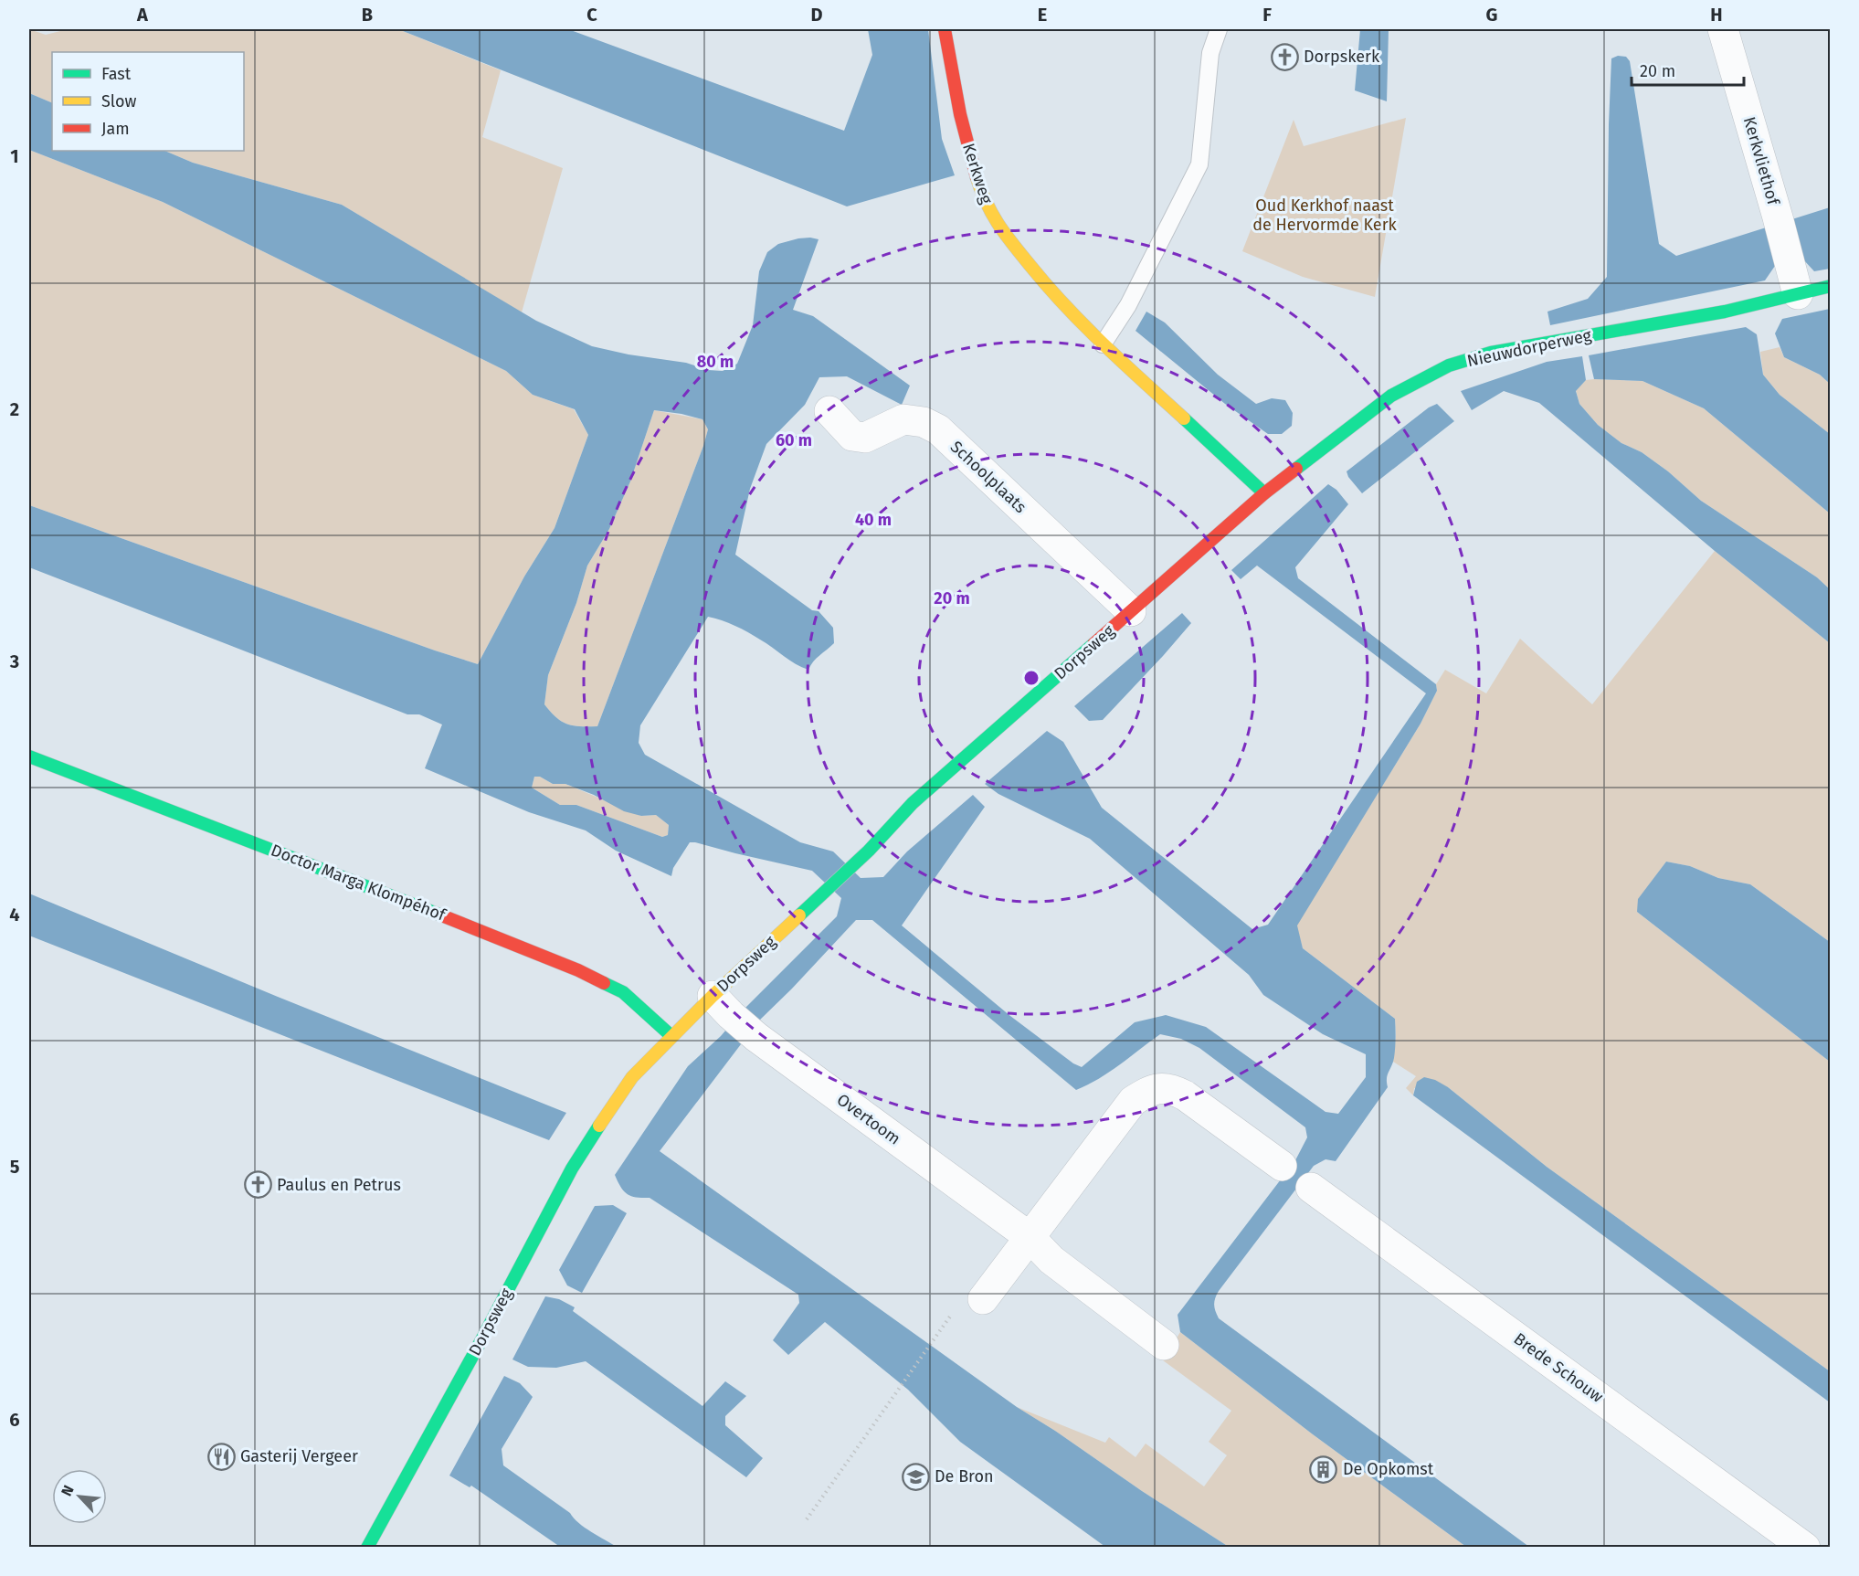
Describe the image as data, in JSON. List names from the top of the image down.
{
  "streets": {
    "street": [
      "Kerkvliethof",
      "Kerkweg",
      "Nieuwdorperweg",
      "Schoolplaats",
      "Dorpsweg",
      "Doctor Marga Klompéhof",
      "Overtoom",
      "Brede Schouw"
    ]
  },
  "crossings": [
    ["Kerkvliethof", "Nieuwdorperweg"],
    ["Kerkweg", "Nieuwdorperweg"],
    ["Kerkweg", "Dorpsweg"],
    ["Nieuwdorperweg", "Dorpsweg"],
    ["Schoolplaats", "Dorpsweg"],
    ["Dorpsweg", "Doctor Marga Klompéhof"],
    ["Dorpsweg", "Overtoom"]
  ],
  "parks": ["Oud Kerkhof naast de Hervormde Kerk"],
  "places": {
    "church": ["Dorpskerk", "Paulus en Petrus"],
    "restaurant": ["Gasterij Vergeer"],
    "building": ["De Opkomst"],
    "school or university": ["De Bron"]
  },
  "legend": ["Fast", "Slow", "Jam"],
  "scale_bar": "20 m",
  "north": "top left",
  "grid": {
    "columns": [
      "A",
      "B",
      "C",
      "D",
      "E",
      "F",
      "G",
      "H"
    ],
    "rows": [
      "1",
      "2",
      "3",
      "4",
      "5",
      "6"
    ]
  },
  "rings": [
    "80 m",
    "60 m",
    "40 m",
    "20 m"
  ]
}
